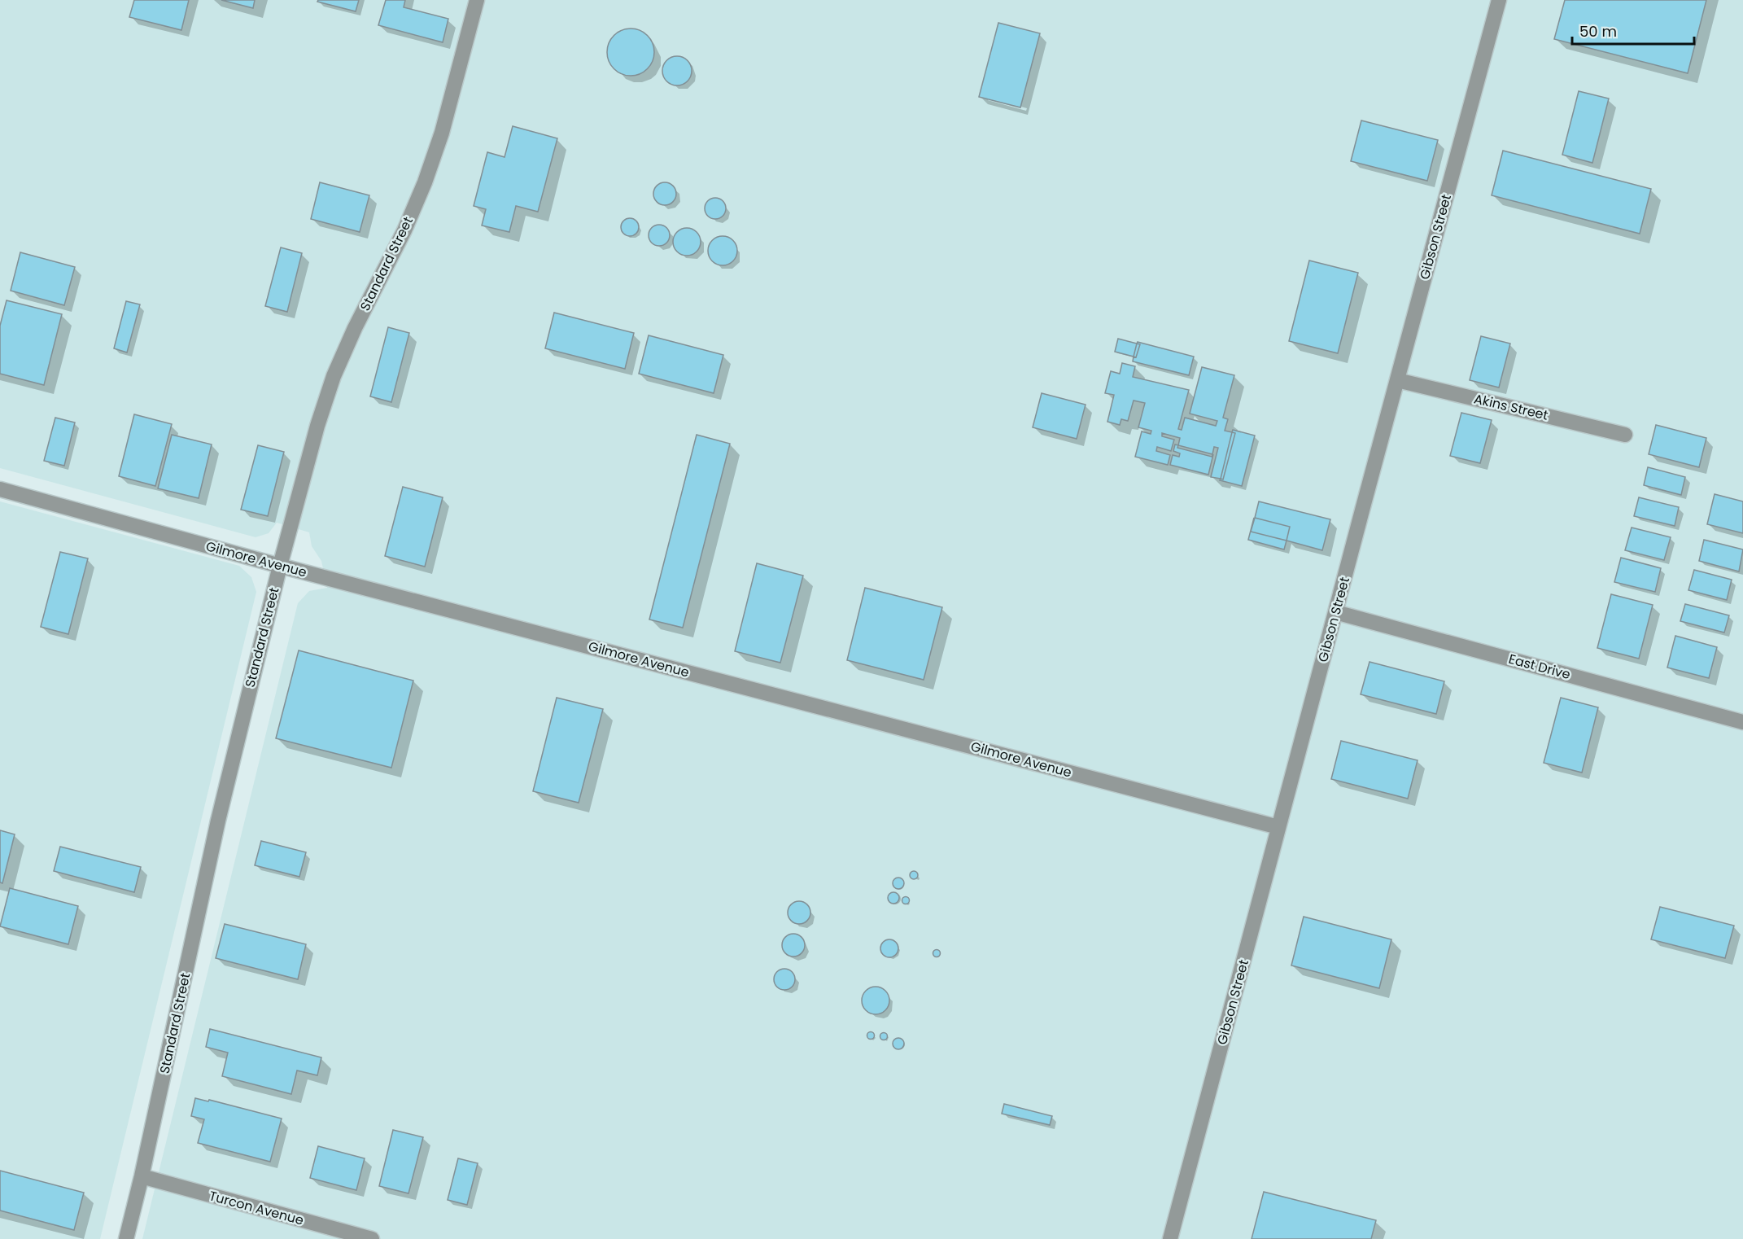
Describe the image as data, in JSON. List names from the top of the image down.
{
  "streets": {
    "street": [
      "Gibson Street",
      "Standard Street",
      "Akins Street",
      "Gilmore Avenue",
      "East Drive",
      "Turcon Avenue"
    ]
  },
  "crossings": [
    ["Gibson Street", "Akins Street"],
    ["Gibson Street", "Gilmore Avenue"],
    ["Gibson Street", "East Drive"],
    ["Standard Street", "Gilmore Avenue"],
    ["Standard Street", "Turcon Avenue"]
  ],
  "scale_bar": "50 m"
}
